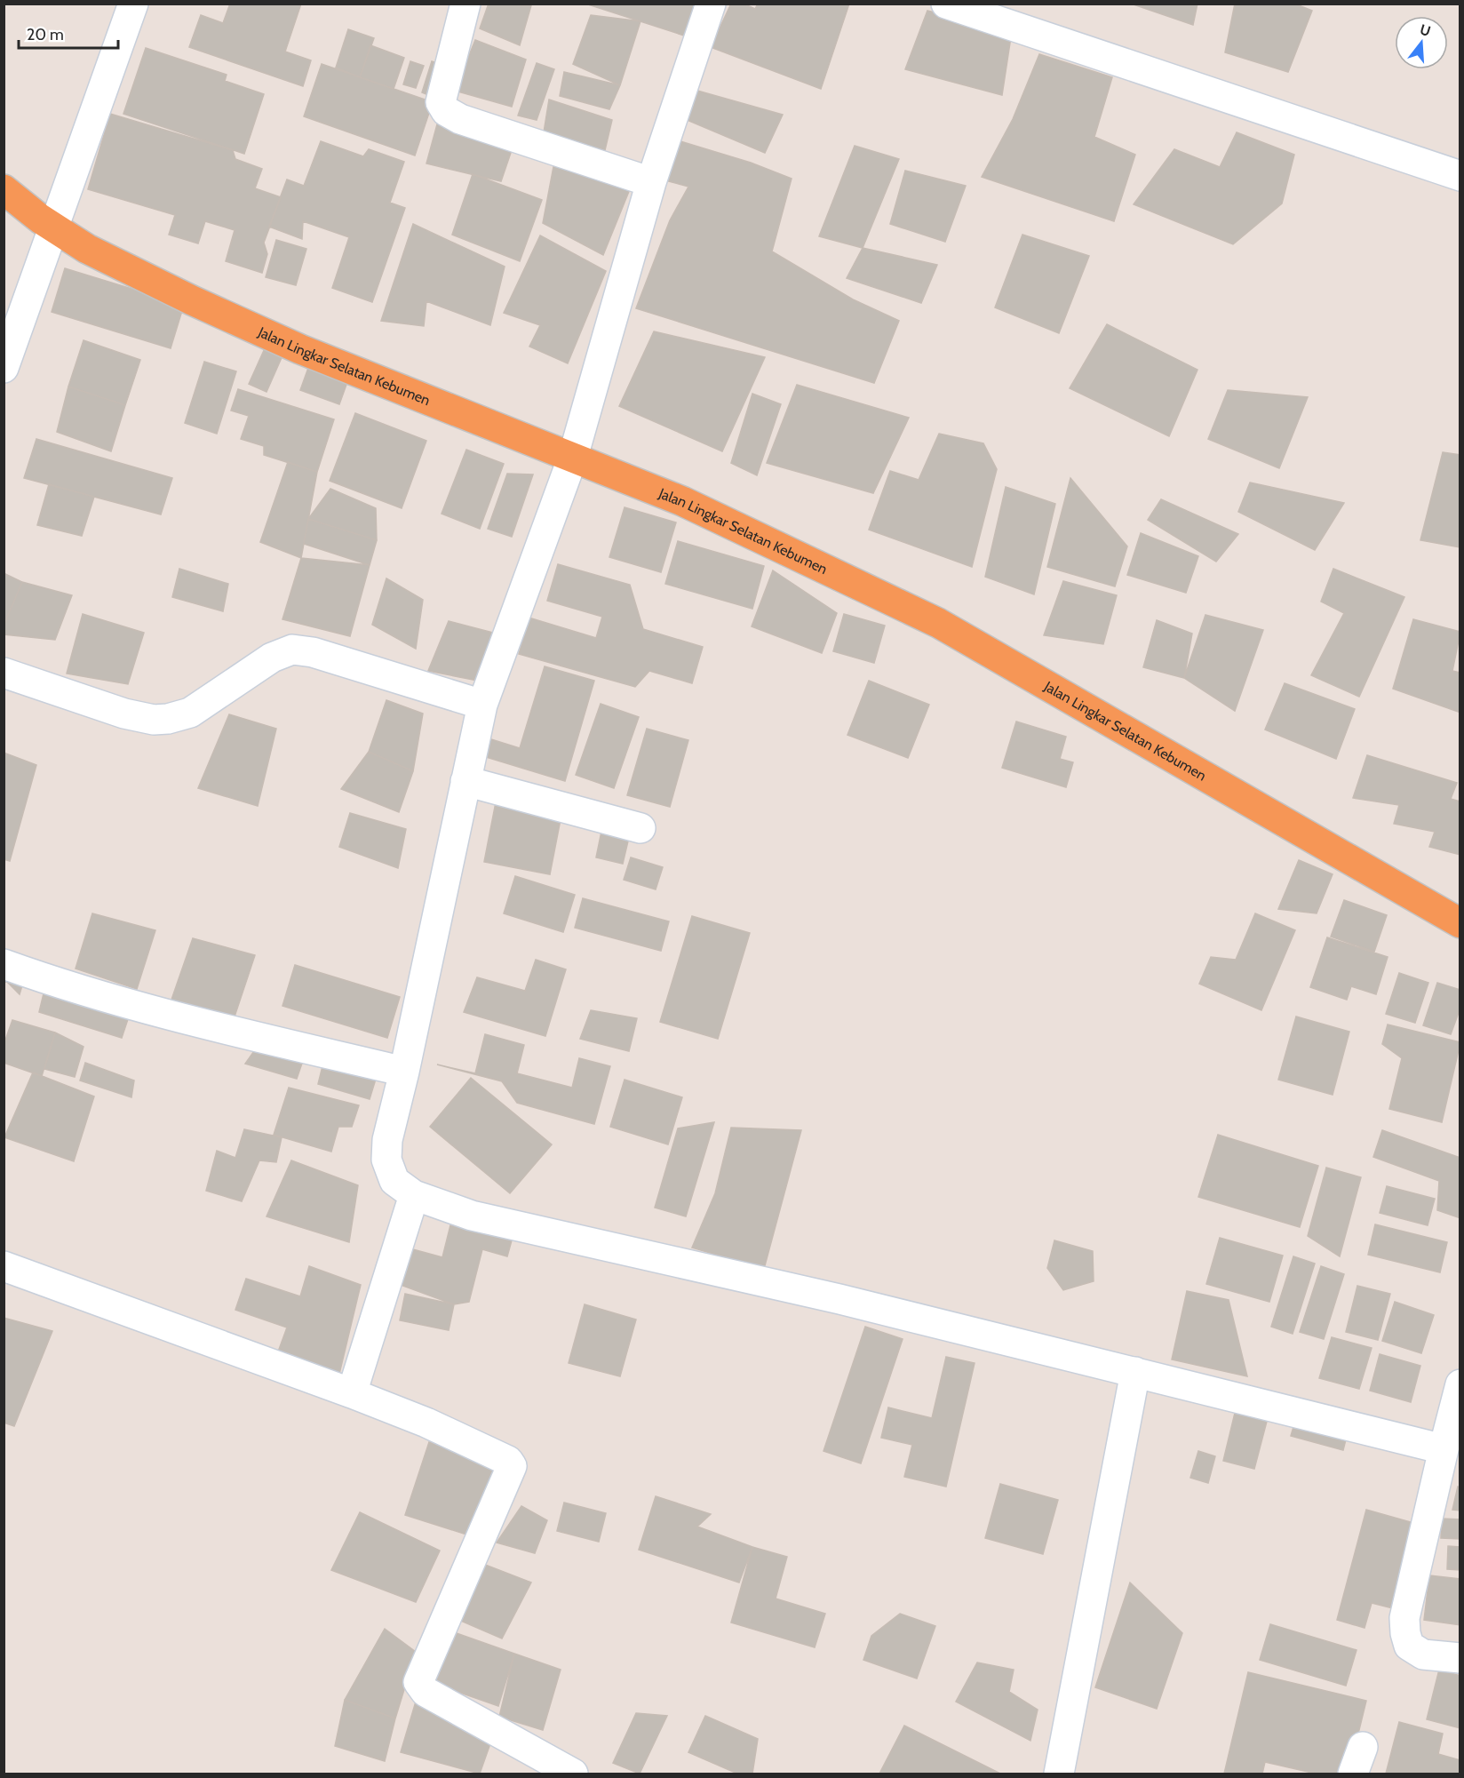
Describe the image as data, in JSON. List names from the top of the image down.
{
  "streets": {
    "highway": ["Jalan Lingkar Selatan Kebumen"]
  },
  "scale_bar": "20 m",
  "north": "top"
}
